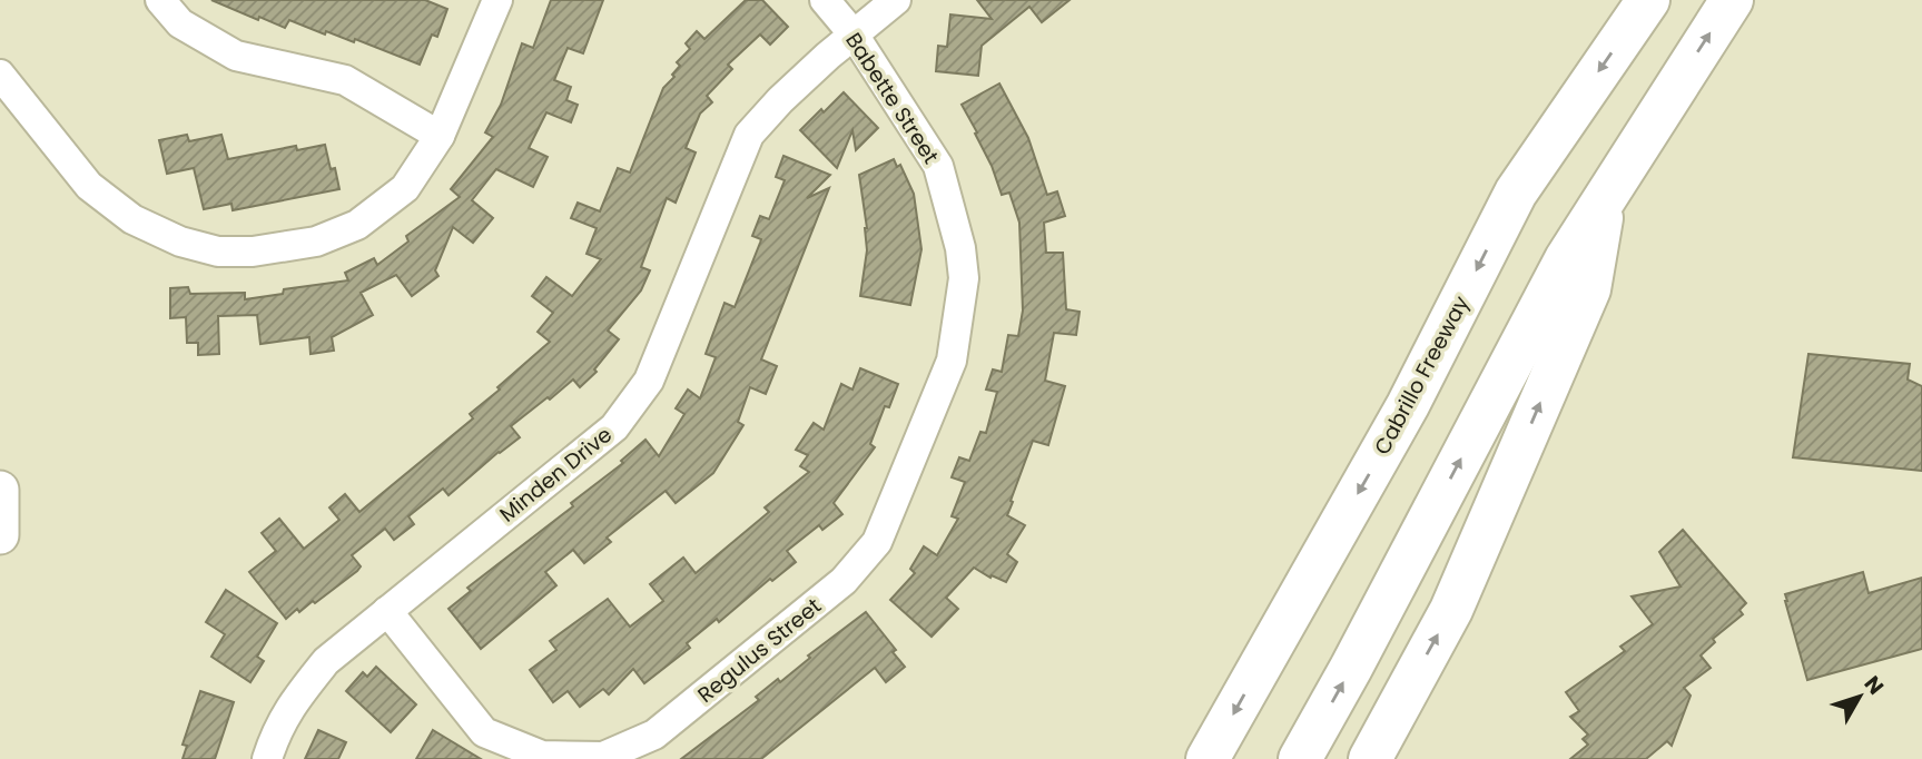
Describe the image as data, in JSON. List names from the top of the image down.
{
  "streets": {
    "highway": ["Cabrillo Freeway"],
    "street": ["Babette Street", "Minden Drive", "Regulus Street"]
  },
  "crossings": [
    ["Babette Street", "Minden Drive"],
    ["Babette Street", "Regulus Street"],
    ["Minden Drive", "Regulus Street"]
  ],
  "north": "top right"
}
